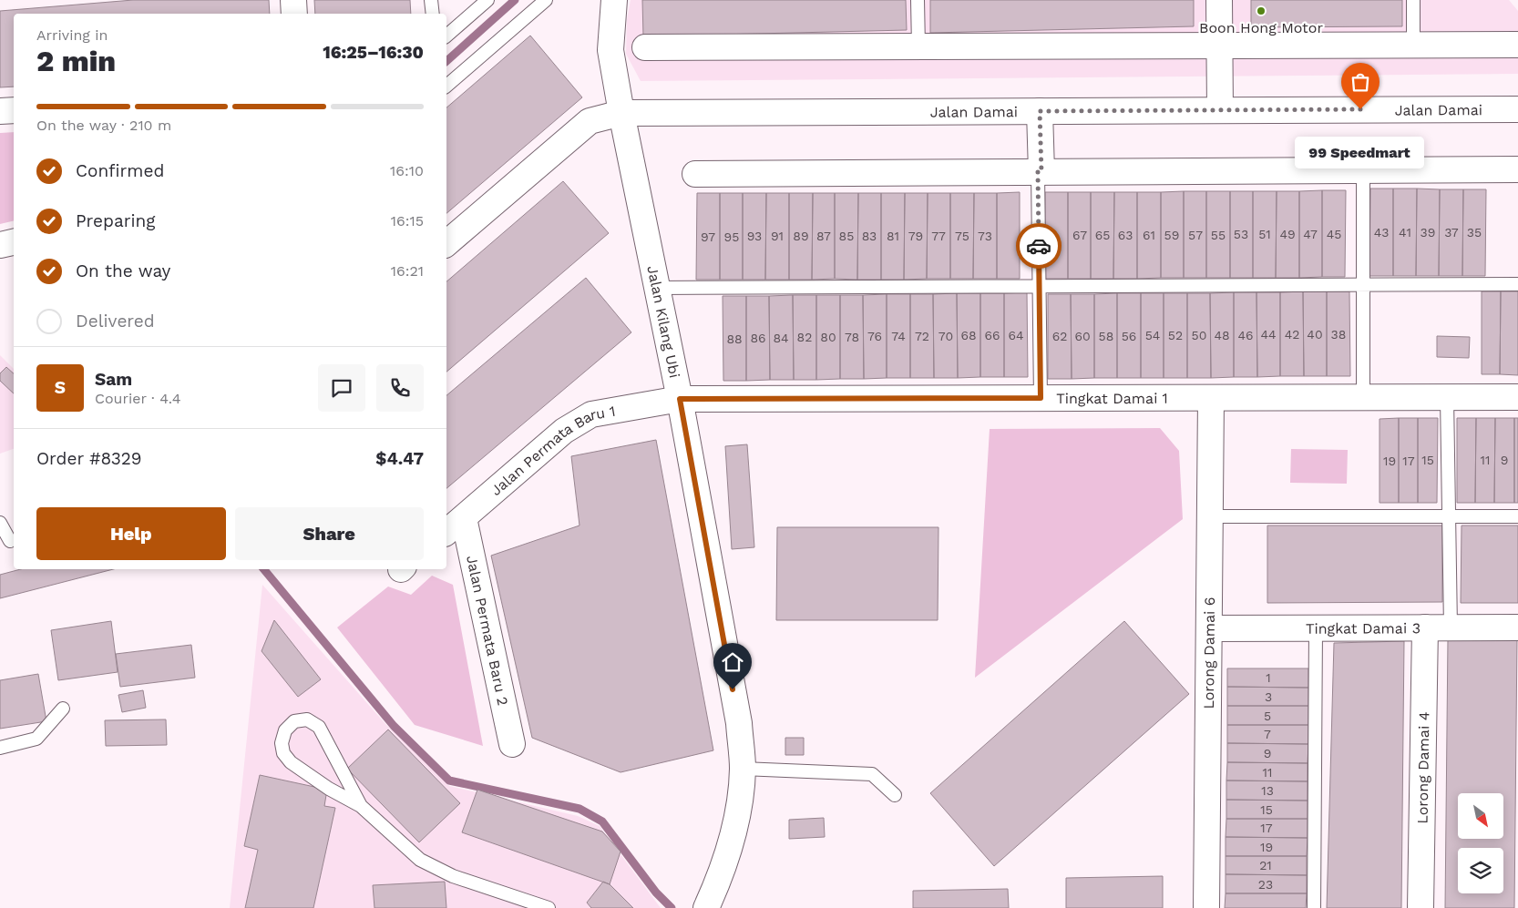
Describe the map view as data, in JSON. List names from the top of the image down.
{
  "streets": {
    "street": [
      "Jalan Damai",
      "Jalan Kilang Ubi",
      "Tingkat Damai 1",
      "Jalan Permata Baru 1",
      "Tingkat Damai 3",
      "Jalan Permata Baru 2",
      "Lorong Damai 6",
      "Lorong Damai 4"
    ]
  },
  "crossings": [
    ["Jalan Damai", "Jalan Kilang Ubi"],
    ["Jalan Kilang Ubi", "Tingkat Damai 1"],
    ["Jalan Kilang Ubi", "Jalan Permata Baru 1"],
    ["Tingkat Damai 1", "Jalan Permata Baru 1"],
    ["Tingkat Damai 1", "Lorong Damai 6"],
    ["Jalan Permata Baru 1", "Jalan Permata Baru 2"],
    ["Tingkat Damai 3", "Lorong Damai 6"],
    ["Tingkat Damai 3", "Lorong Damai 4"]
  ],
  "places": ["Boon Hong Motor", "99 Speedmart"],
  "house_numbers": [
    "43",
    "41",
    "39",
    "37",
    "35",
    "53",
    "51",
    "49",
    "47",
    "45",
    "67",
    "65",
    "63",
    "61",
    "59",
    "57",
    "55",
    "93",
    "91",
    "89",
    "87",
    "85",
    "83",
    "81",
    "79",
    "77",
    "75",
    "73",
    "97",
    "95",
    "44",
    "42",
    "40",
    "38",
    "68",
    "66",
    "64",
    "54",
    "52",
    "50",
    "48",
    "46",
    "76",
    "74",
    "72",
    "70",
    "62",
    "60",
    "58",
    "56",
    "82",
    "80",
    "78",
    "86",
    "84",
    "88",
    "15",
    "11",
    "9",
    "19",
    "17",
    "1",
    "3",
    "5",
    "7",
    "9",
    "11",
    "13",
    "15",
    "17",
    "19",
    "21",
    "23"
  ],
  "north": "bottom right",
  "page": {
    "heading": ["2 min", "Arriving in", "16:25–16:30"],
    "panel": [
      "Sam",
      "Courier · 4.4",
      "Order #8329",
      "$4.47"
    ],
    "bar": "On the way · 210 m",
    "bubble": "99 Speedmart",
    "list": [
      ["Confirmed", "16:10"],
      ["Preparing", "16:15"],
      ["On the way", "16:21"],
      "Delivered"
    ],
    "round": "S",
    "buttons": ["Help", "Share"]
  }
}
